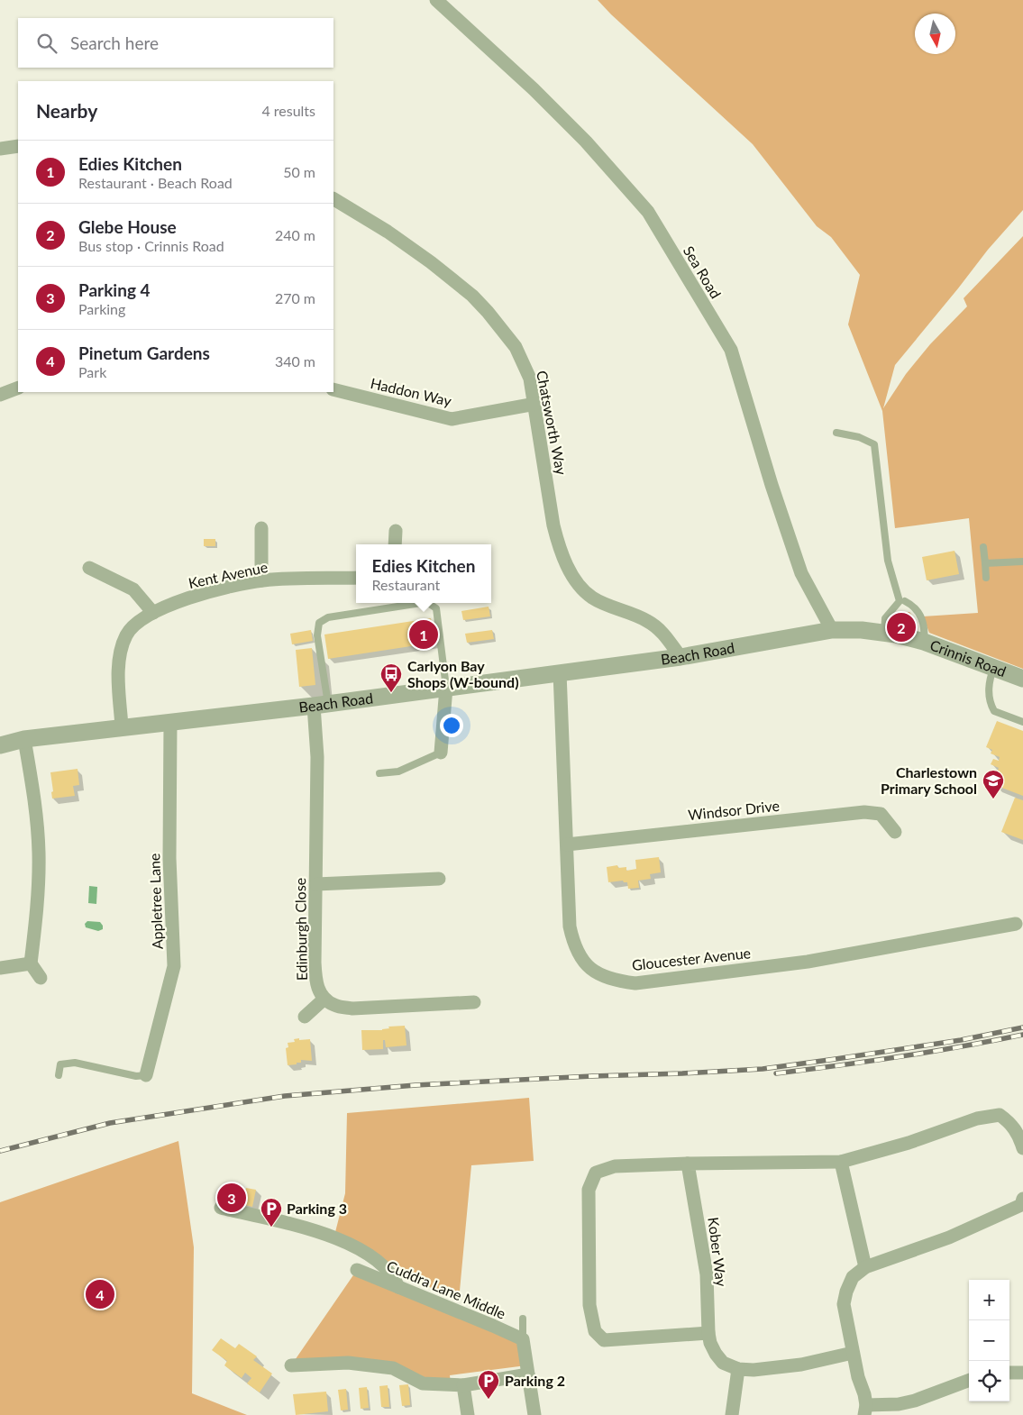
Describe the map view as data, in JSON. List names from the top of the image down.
{
  "streets": {
    "street": [
      "Sea Road",
      "Haddon Way",
      "Chatsworth Way",
      "Kent Avenue",
      "Beach Road",
      "Crinnis Road",
      "Windsor Drive",
      "Appletree Lane",
      "Edinburgh Close",
      "Gloucester Avenue",
      "Kober Way",
      "Cuddra Lane Middle"
    ]
  },
  "crossings": [
    ["Sea Road", "Beach Road"],
    ["Sea Road", "Crinnis Road"],
    ["Haddon Way", "Chatsworth Way"],
    ["Chatsworth Way", "Beach Road"],
    ["Kent Avenue", "Beach Road"],
    ["Beach Road", "Crinnis Road"],
    ["Beach Road", "Appletree Lane"],
    ["Beach Road", "Edinburgh Close"],
    ["Beach Road", "Gloucester Avenue"],
    ["Windsor Drive", "Gloucester Avenue"]
  ],
  "places": {
    "bus stop": ["Carlyon Bay Shops (W-bound)"],
    "school or university": ["Charlestown Primary School"],
    "parking": ["Parking 3", "Parking 2"]
  },
  "north": "bottom",
  "page": {
    "search": "Search here",
    "heading": ["Nearby", "4 results"],
    "list": [
      {
        "mark": "1",
        "name": "Edies Kitchen",
        "note": "Restaurant · Beach Road",
        "value": "50 m"
      },
      {
        "mark": "2",
        "name": "Glebe House",
        "note": "Bus stop · Crinnis Road",
        "value": "240 m"
      },
      {
        "mark": "3",
        "name": "Parking 4",
        "note": "Parking",
        "value": "270 m"
      },
      {
        "mark": "4",
        "name": "Pinetum Gardens",
        "note": "Park",
        "value": "340 m"
      }
    ],
    "popup": ["Edies Kitchen", "Restaurant"],
    "pins": [
      "2",
      "1",
      "3",
      "4"
    ],
    "map_buttons": ["+", "−"]
  }
}
